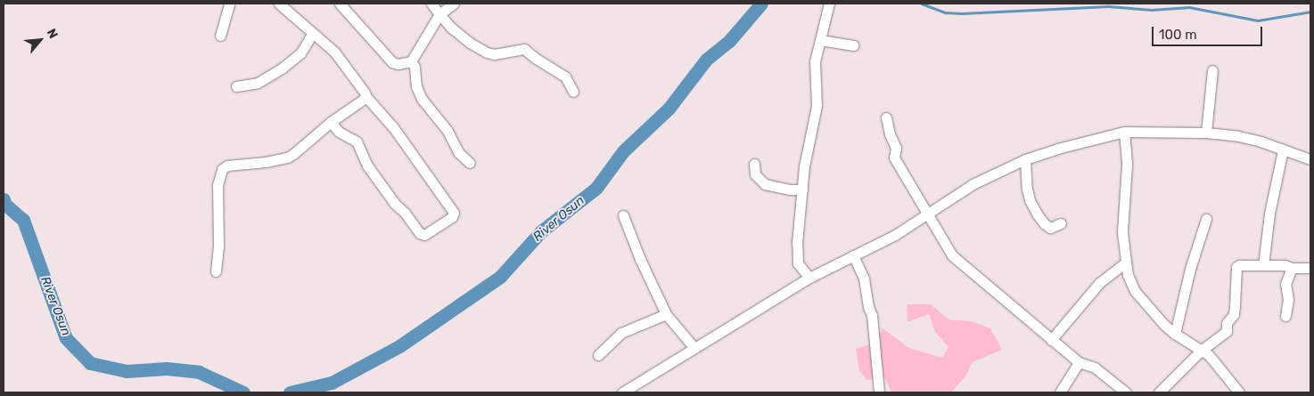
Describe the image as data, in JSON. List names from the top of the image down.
{
  "water": ["River Osun"],
  "scale_bar": "100 m",
  "north": "top right"
}
